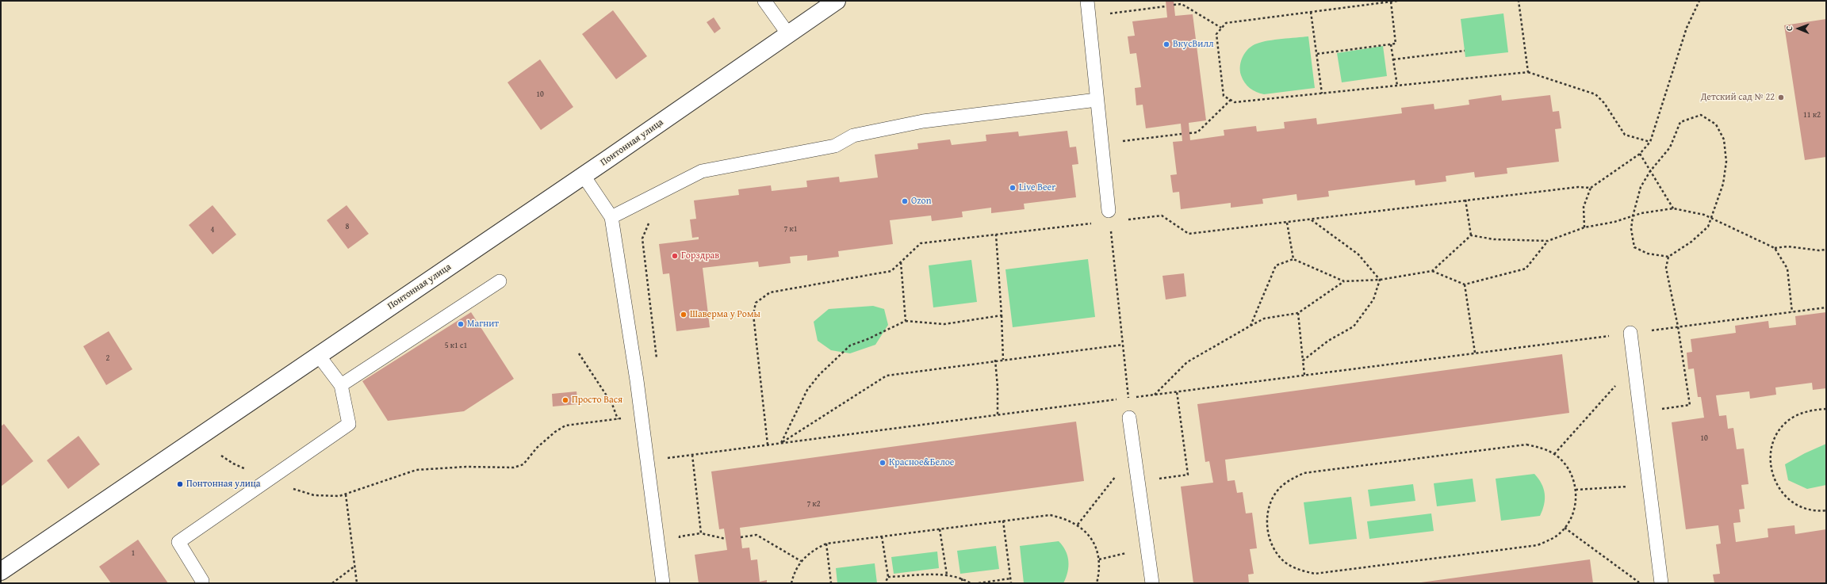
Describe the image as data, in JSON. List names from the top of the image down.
{
  "streets": {
    "street": ["Понтонная улица"]
  },
  "places": [
    "ВкусВилл",
    "Детский сад № 22",
    "Live Beer",
    "Ozon",
    "Горздрав",
    "Шаверма у Ромы",
    "Магнит",
    "Просто Вася",
    "Красное&Белое",
    "Понтонная улица"
  ],
  "house_numbers": [
    "10",
    "11 к2",
    "8",
    "7 к1",
    "4",
    "5 к1 с1",
    "2",
    "10",
    "7 к2",
    "1"
  ],
  "north": "left"
}
